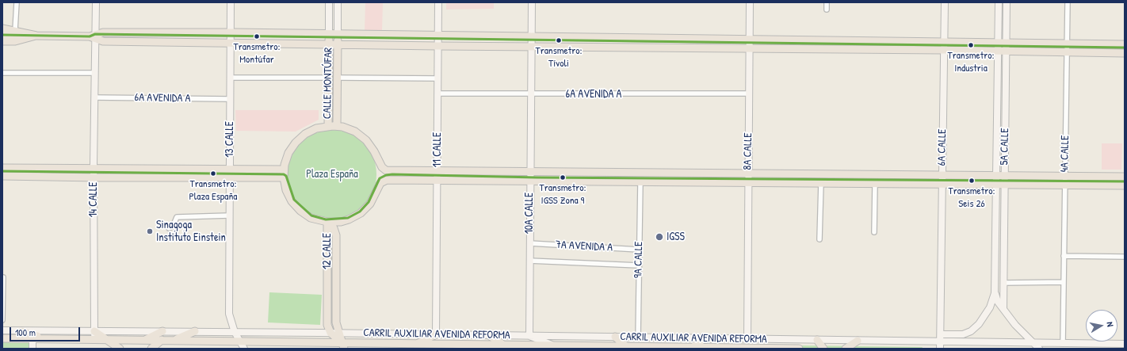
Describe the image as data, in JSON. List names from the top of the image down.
{
  "streets": {
    "main road": ["CALLE MONTÚFAR", "12 CALLE"],
    "street": [
      "6A AVENIDA A",
      "13 CALLE",
      "5A CALLE",
      "6A CALLE",
      "11 CALLE",
      "8A CALLE",
      "4A CALLE",
      "14 CALLE",
      "10A CALLE",
      "7A AVENIDA A",
      "9A CALLE",
      "CARRIL AUXILIAR AVENIDA REFORMA"
    ]
  },
  "crossings": [
    ["6A AVENIDA A", "13 CALLE"],
    ["6A AVENIDA A", "11 CALLE"],
    ["6A AVENIDA A", "8A CALLE"],
    ["6A AVENIDA A", "14 CALLE"],
    ["6A AVENIDA A", "10A CALLE"],
    ["5A CALLE", "6A CALLE"],
    ["5A CALLE", "CARRIL AUXILIAR AVENIDA REFORMA"],
    ["6A CALLE", "CARRIL AUXILIAR AVENIDA REFORMA"],
    ["11 CALLE", "CARRIL AUXILIAR AVENIDA REFORMA"],
    ["8A CALLE", "CARRIL AUXILIAR AVENIDA REFORMA"],
    ["4A CALLE", "CARRIL AUXILIAR AVENIDA REFORMA"],
    ["10A CALLE", "7A AVENIDA A"],
    ["10A CALLE", "CARRIL AUXILIAR AVENIDA REFORMA"],
    ["7A AVENIDA A", "9A CALLE"],
    ["12 CALLE", "CARRIL AUXILIAR AVENIDA REFORMA"],
    ["9A CALLE", "CARRIL AUXILIAR AVENIDA REFORMA"]
  ],
  "parks": ["Plaza España"],
  "places": [
    "Transmetro: Montúfar",
    "Transmetro: Tívoli",
    "Transmetro: Industria",
    "Transmetro: Plaza España",
    "Transmetro: IGSS Zona 9",
    "Transmetro: Seis 26",
    "Sinagoga Instituto Einstein",
    "IGSS"
  ],
  "scale_bar": "100 m",
  "north": "right"
}
